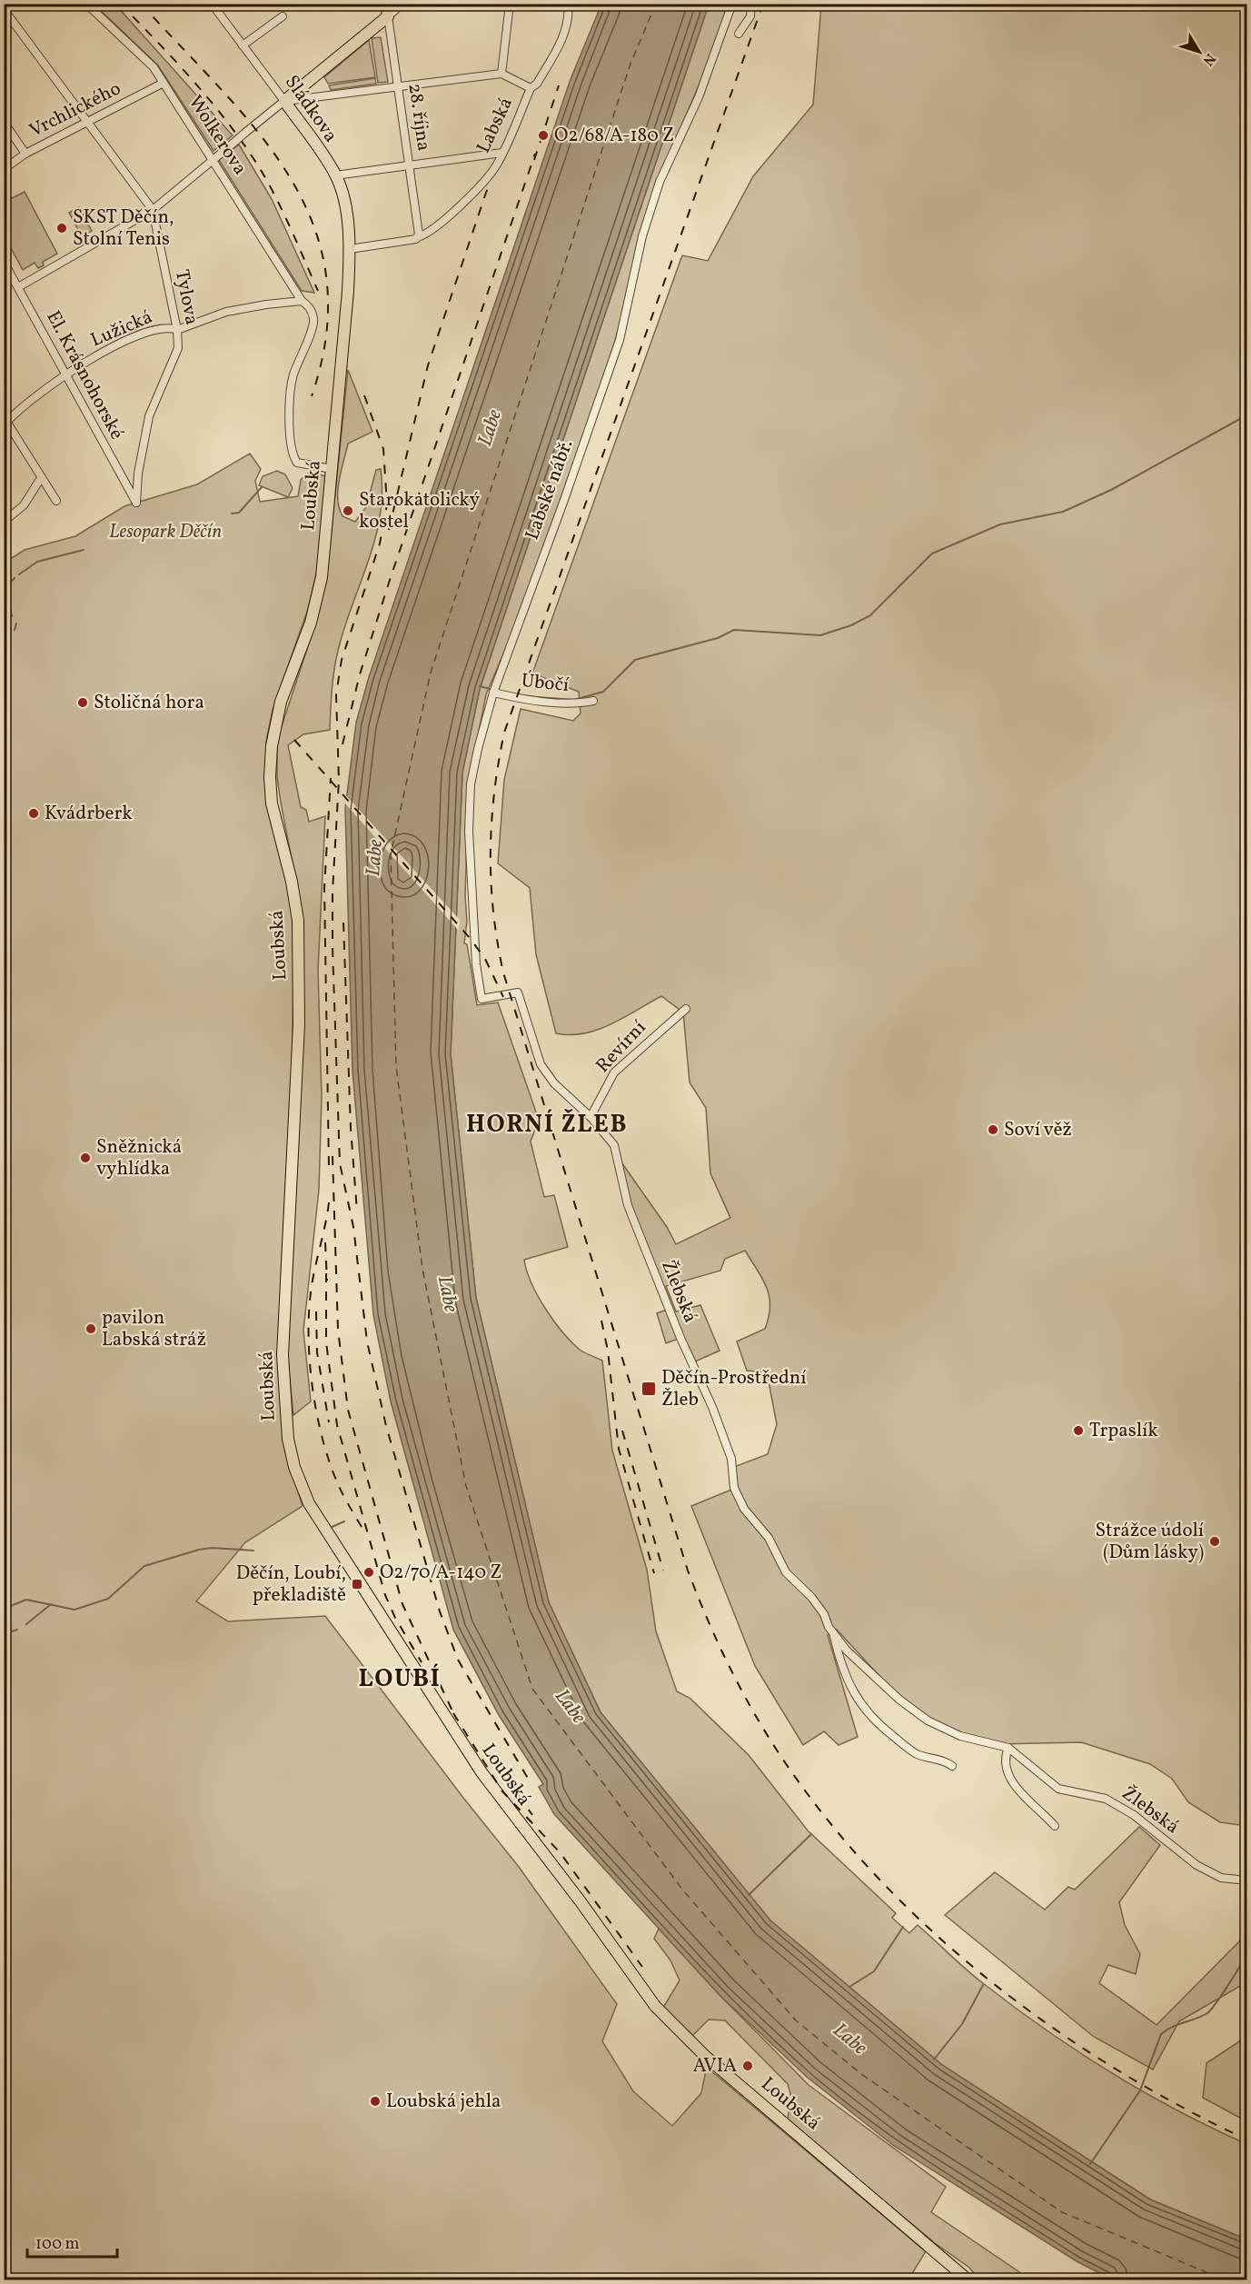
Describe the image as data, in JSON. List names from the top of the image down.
{
  "streets": {
    "main road": ["Sládkova", "28. října", "Loubská"],
    "street": [
      "Vrchlického",
      "Labská",
      "Wolkerova",
      "Tylova",
      "Lužická",
      "El. Krásnohorské",
      "Labské nábř.",
      "Úbočí",
      "Revírní",
      "Žlebská"
    ]
  },
  "crossings": [
    ["Sládkova", "Labská"],
    ["Sládkova", "Loubská"],
    ["Vrchlického", "Wolkerova"],
    ["Vrchlického", "Tylova"],
    ["28. října", "Labská"],
    ["Labská", "Loubská"],
    ["Wolkerova", "Lužická"],
    ["Wolkerova", "Loubská"],
    ["Tylova", "Lužická"],
    ["Tylova", "El. Krásnohorské"],
    ["Lužická", "El. Krásnohorské"],
    ["Labské nábř.", "Úbočí"],
    ["Labské nábř.", "Žlebská"],
    ["Revírní", "Žlebská"]
  ],
  "districts": ["HORNÍ ŽLEB", "LOUBÍ"],
  "water": ["Labe"],
  "parks": ["Lesopark Děčín"],
  "places": {
    "other": [
      "O2/68/A-180 Z",
      "SKST Děčín, Stolní Tenis",
      "Starokatolický kostel",
      "Stoličná hora",
      "Kvádrberk",
      "Soví věž",
      "Sněžnická vyhlídka",
      "pavilon Labská stráž",
      "Trpaslík",
      "Strážce údolí (Dům lásky)",
      "O2/70/A-140 Z",
      "AVIA",
      "Loubská jehla"
    ],
    "transit": ["Děčín-Prostřední Žleb", "Děčín, Loubí, překladiště"]
  },
  "scale_bar": "100 m",
  "north": "bottom right"
}
